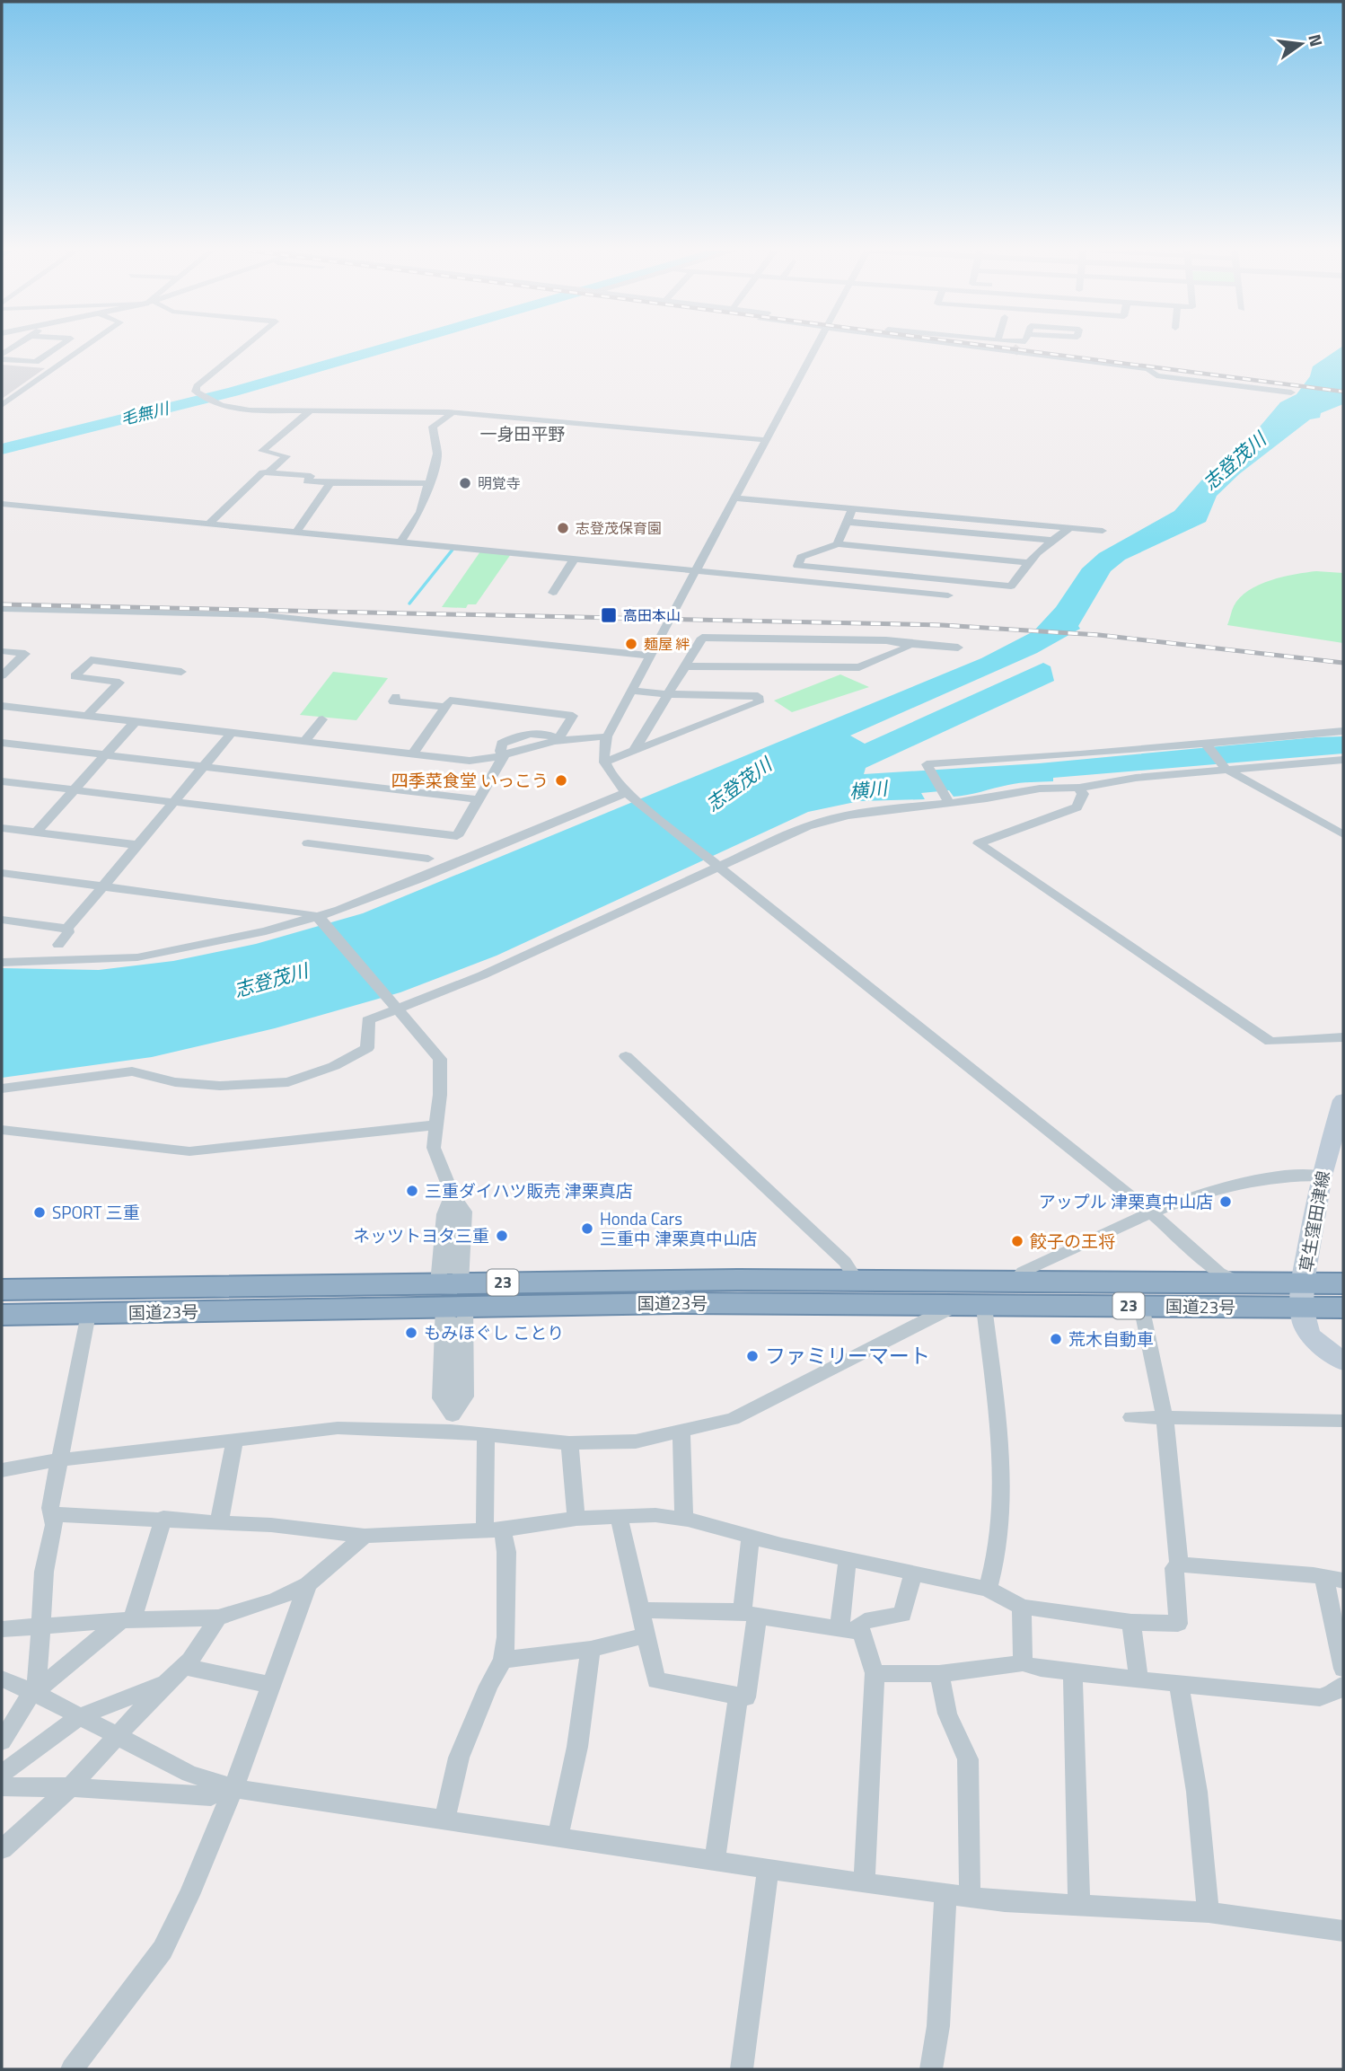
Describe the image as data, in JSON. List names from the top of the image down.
{
  "streets": {
    "highway": ["23", "国道23号"],
    "main road": ["草生窪田津線"]
  },
  "crossings": [
    ["草生窪田津線", "国道23号"]
  ],
  "districts": ["一身田平野"],
  "water": ["毛無川", "志登茂川", "横川"],
  "places": {
    "other": [
      "明覚寺",
      "志登茂保育園",
      "麺屋 絆",
      "四季菜食堂 いっこう",
      "三重ダイハツ販売 津栗真店",
      "アップル 津栗真中山店",
      "SPORT 三重",
      "Honda Cars 三重中 津栗真中山店",
      "ネッツトヨタ三重",
      "餃子の王将",
      "もみほぐし ことり",
      "荒木自動車",
      "ファミリーマート"
    ],
    "transit": ["高田本山"]
  },
  "north": "right"
}
